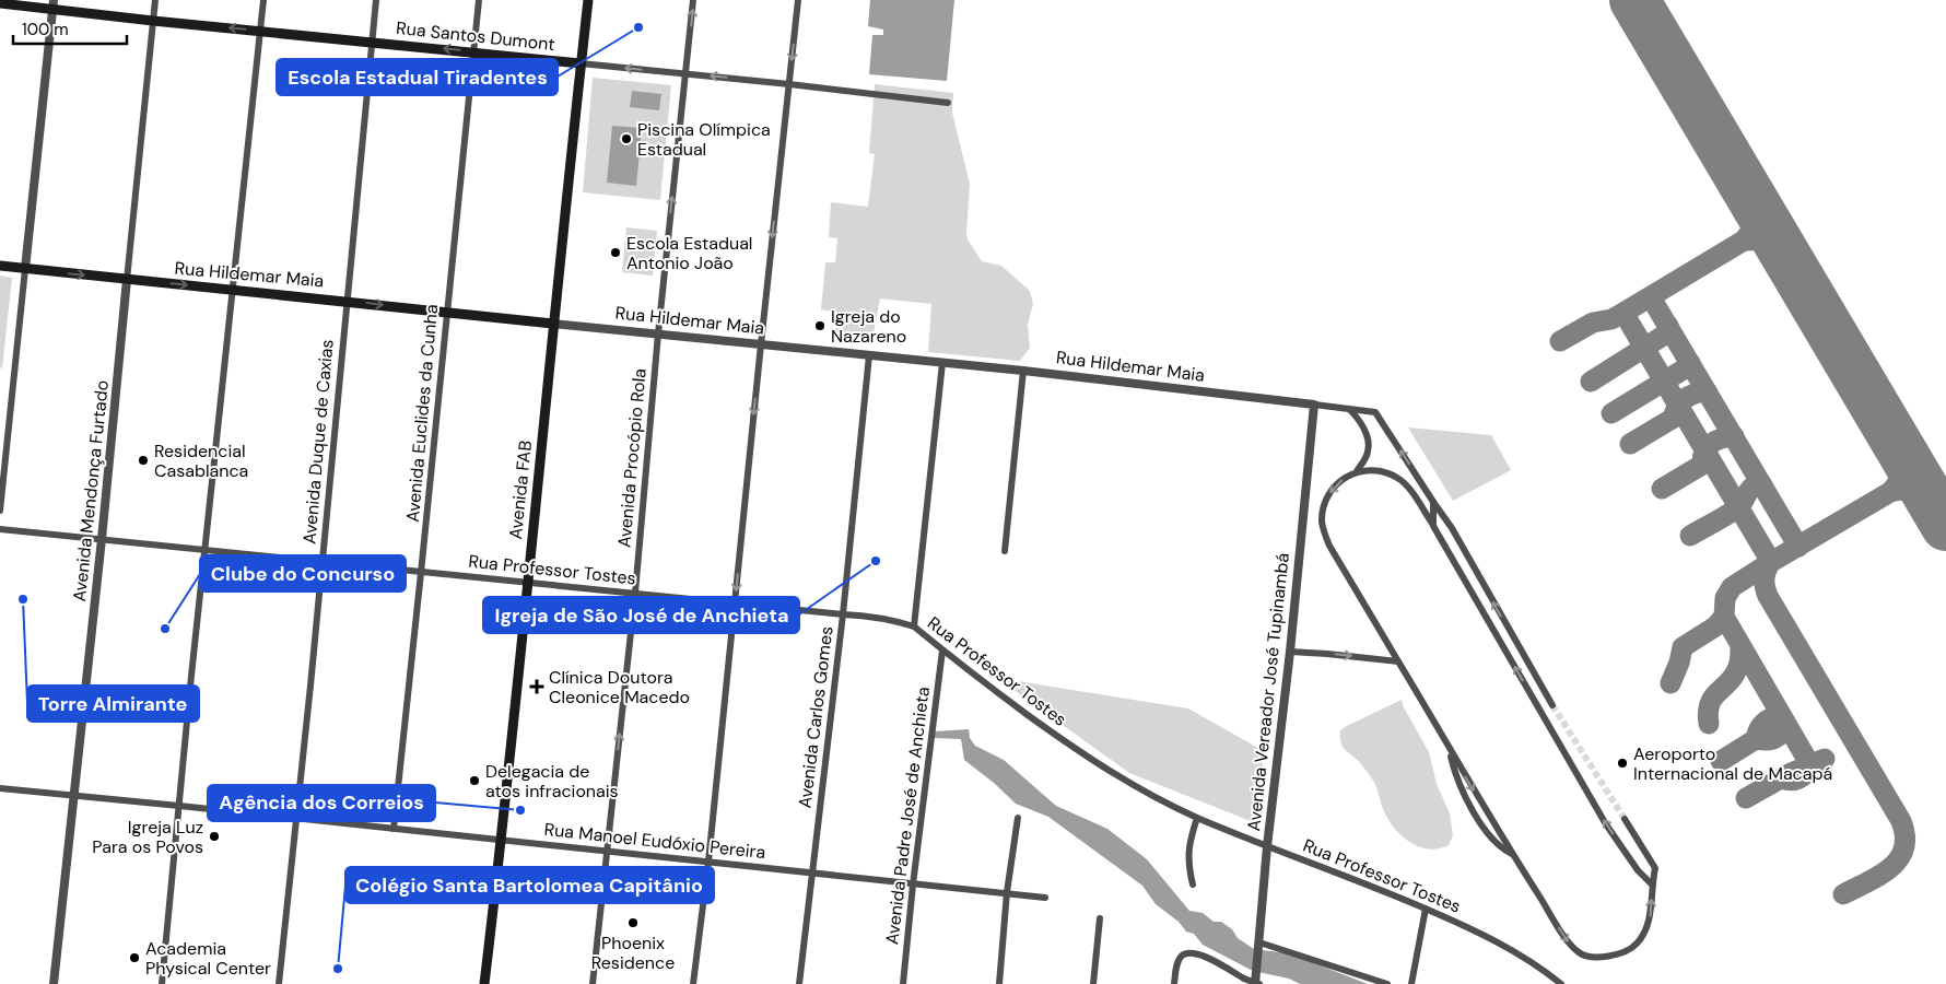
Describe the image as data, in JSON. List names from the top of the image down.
{
  "streets": {
    "main road": ["Rua Santos Dumont", "Rua Hildemar Maia", "Avenida FAB"],
    "street": [
      "Avenida Euclides da Cunha",
      "Avenida Duque de Caxias",
      "Avenida Procópio Rola",
      "Avenida Mendonça Furtado",
      "Rua Professor Tostes",
      "Avenida Vereador José Tupinambá",
      "Avenida Carlos Gomes",
      "Avenida Padre José de Anchieta",
      "Rua Manoel Eudóxio Pereira"
    ]
  },
  "crossings": [
    ["Rua Santos Dumont", "Avenida Euclides da Cunha"],
    ["Rua Santos Dumont", "Avenida Duque de Caxias"],
    ["Rua Santos Dumont", "Avenida Procópio Rola"],
    ["Rua Santos Dumont", "Avenida FAB"],
    ["Rua Santos Dumont", "Avenida Mendonça Furtado"],
    ["Rua Hildemar Maia", "Avenida Euclides da Cunha"],
    ["Rua Hildemar Maia", "Avenida Duque de Caxias"],
    ["Rua Hildemar Maia", "Avenida Procópio Rola"],
    ["Rua Hildemar Maia", "Avenida FAB"],
    ["Rua Hildemar Maia", "Avenida Mendonça Furtado"],
    ["Rua Hildemar Maia", "Avenida Vereador José Tupinambá"],
    ["Rua Hildemar Maia", "Avenida Carlos Gomes"],
    ["Avenida Euclides da Cunha", "Rua Professor Tostes"],
    ["Avenida Euclides da Cunha", "Rua Manoel Eudóxio Pereira"],
    ["Avenida Duque de Caxias", "Rua Professor Tostes"],
    ["Avenida Duque de Caxias", "Rua Manoel Eudóxio Pereira"],
    ["Avenida Procópio Rola", "Rua Professor Tostes"],
    ["Avenida Procópio Rola", "Rua Manoel Eudóxio Pereira"],
    ["Avenida FAB", "Rua Professor Tostes"],
    ["Avenida FAB", "Rua Manoel Eudóxio Pereira"],
    ["Avenida Mendonça Furtado", "Rua Professor Tostes"],
    ["Avenida Mendonça Furtado", "Rua Manoel Eudóxio Pereira"],
    ["Rua Professor Tostes", "Avenida Vereador José Tupinambá"],
    ["Rua Professor Tostes", "Avenida Carlos Gomes"],
    ["Rua Professor Tostes", "Avenida Padre José de Anchieta"],
    ["Avenida Carlos Gomes", "Rua Manoel Eudóxio Pereira"],
    ["Avenida Padre José de Anchieta", "Rua Manoel Eudóxio Pereira"]
  ],
  "one_way": ["Rua Santos Dumont", "Avenida Procópio Rola"],
  "places": {
    "other": [
      "Escola Estadual Tiradentes",
      "Piscina Olímpica Estadual",
      "Escola Estadual Antonio João",
      "Igreja do Nazareno",
      "Residencial Casablanca",
      "Igreja de São José de Anchieta",
      "Torre Almirante",
      "Clube do Concurso",
      "Aeroporto Internacional de Macapá",
      "Delegacia de atos infracionais",
      "Agência dos Correios",
      "Igreja Luz Para os Povos",
      "Phoenix Residence",
      "Academia Physical Center",
      "Colégio Santa Bartolomea Capitânio"
    ],
    "health": ["Clínica Doutora Cleonice Macedo"]
  },
  "scale_bar": "100 m"
}
